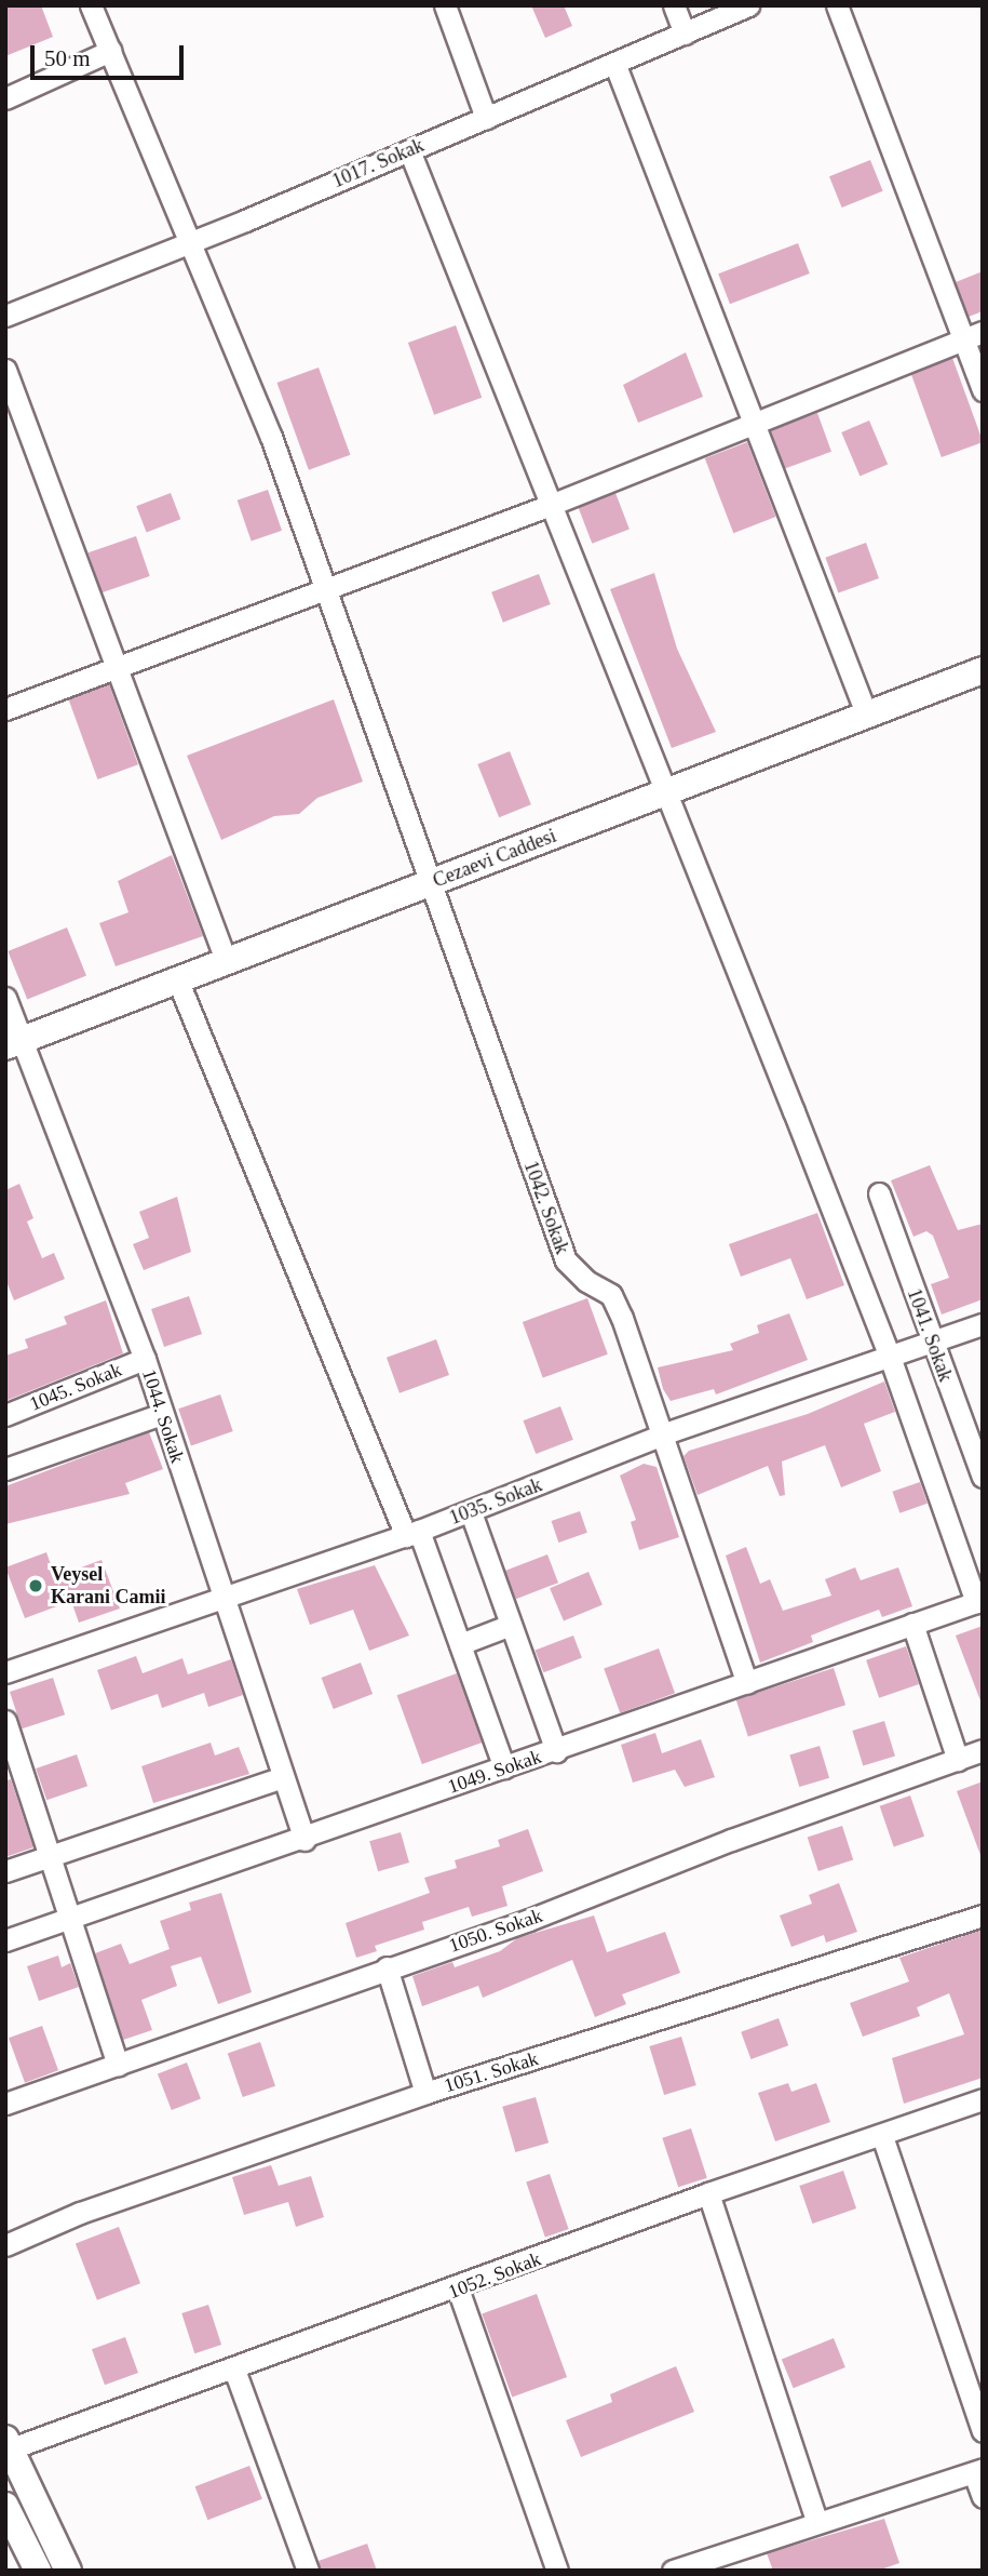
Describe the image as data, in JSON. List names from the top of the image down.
{
  "streets": {
    "street": [
      "1017. Sokak",
      "Cezaevi Caddesi",
      "1042. Sokak",
      "1041. Sokak",
      "1045. Sokak",
      "1044. Sokak",
      "1035. Sokak",
      "1049. Sokak",
      "1050. Sokak",
      "1051. Sokak",
      "1052. Sokak"
    ]
  },
  "crossings": [
    ["1017. Sokak", "1042. Sokak"],
    ["Cezaevi Caddesi", "1042. Sokak"],
    ["Cezaevi Caddesi", "1044. Sokak"],
    ["1042. Sokak", "1035. Sokak"],
    ["1042. Sokak", "1049. Sokak"],
    ["1041. Sokak", "1035. Sokak"],
    ["1045. Sokak", "1044. Sokak"],
    ["1044. Sokak", "1035. Sokak"],
    ["1044. Sokak", "1049. Sokak"]
  ],
  "places": ["Veysel Karani Camii"],
  "scale_bar": "50 m"
}
